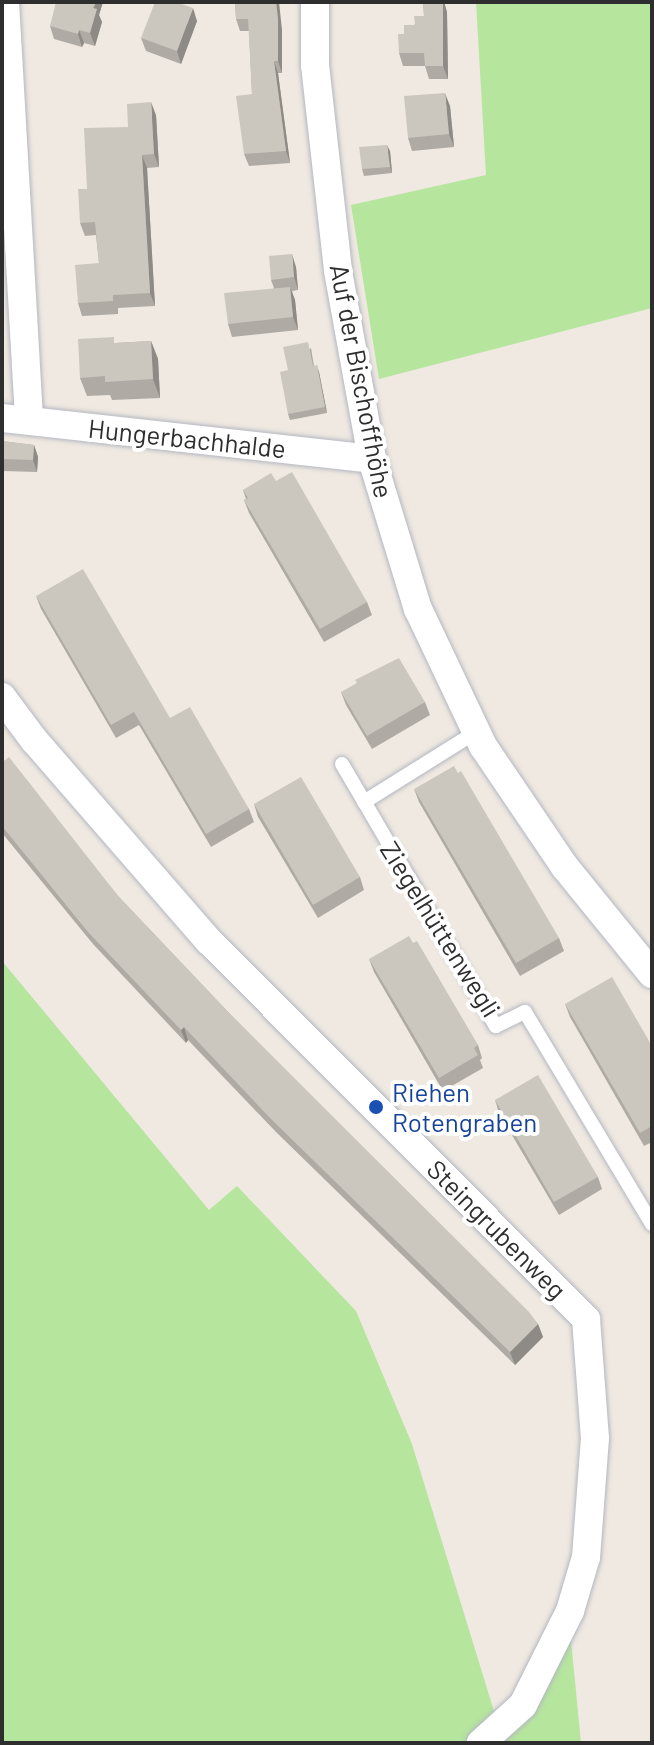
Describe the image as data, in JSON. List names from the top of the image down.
{
  "streets": {
    "street": ["Auf der Bischoffhöhe", "Hungerbachhalde", "Steingrubenweg"],
    "lane": ["Ziegelhüttenwegli"]
  },
  "crossings": [
    ["Auf der Bischoffhöhe", "Hungerbachhalde"]
  ],
  "places": ["Riehen Rotengraben"]
}
